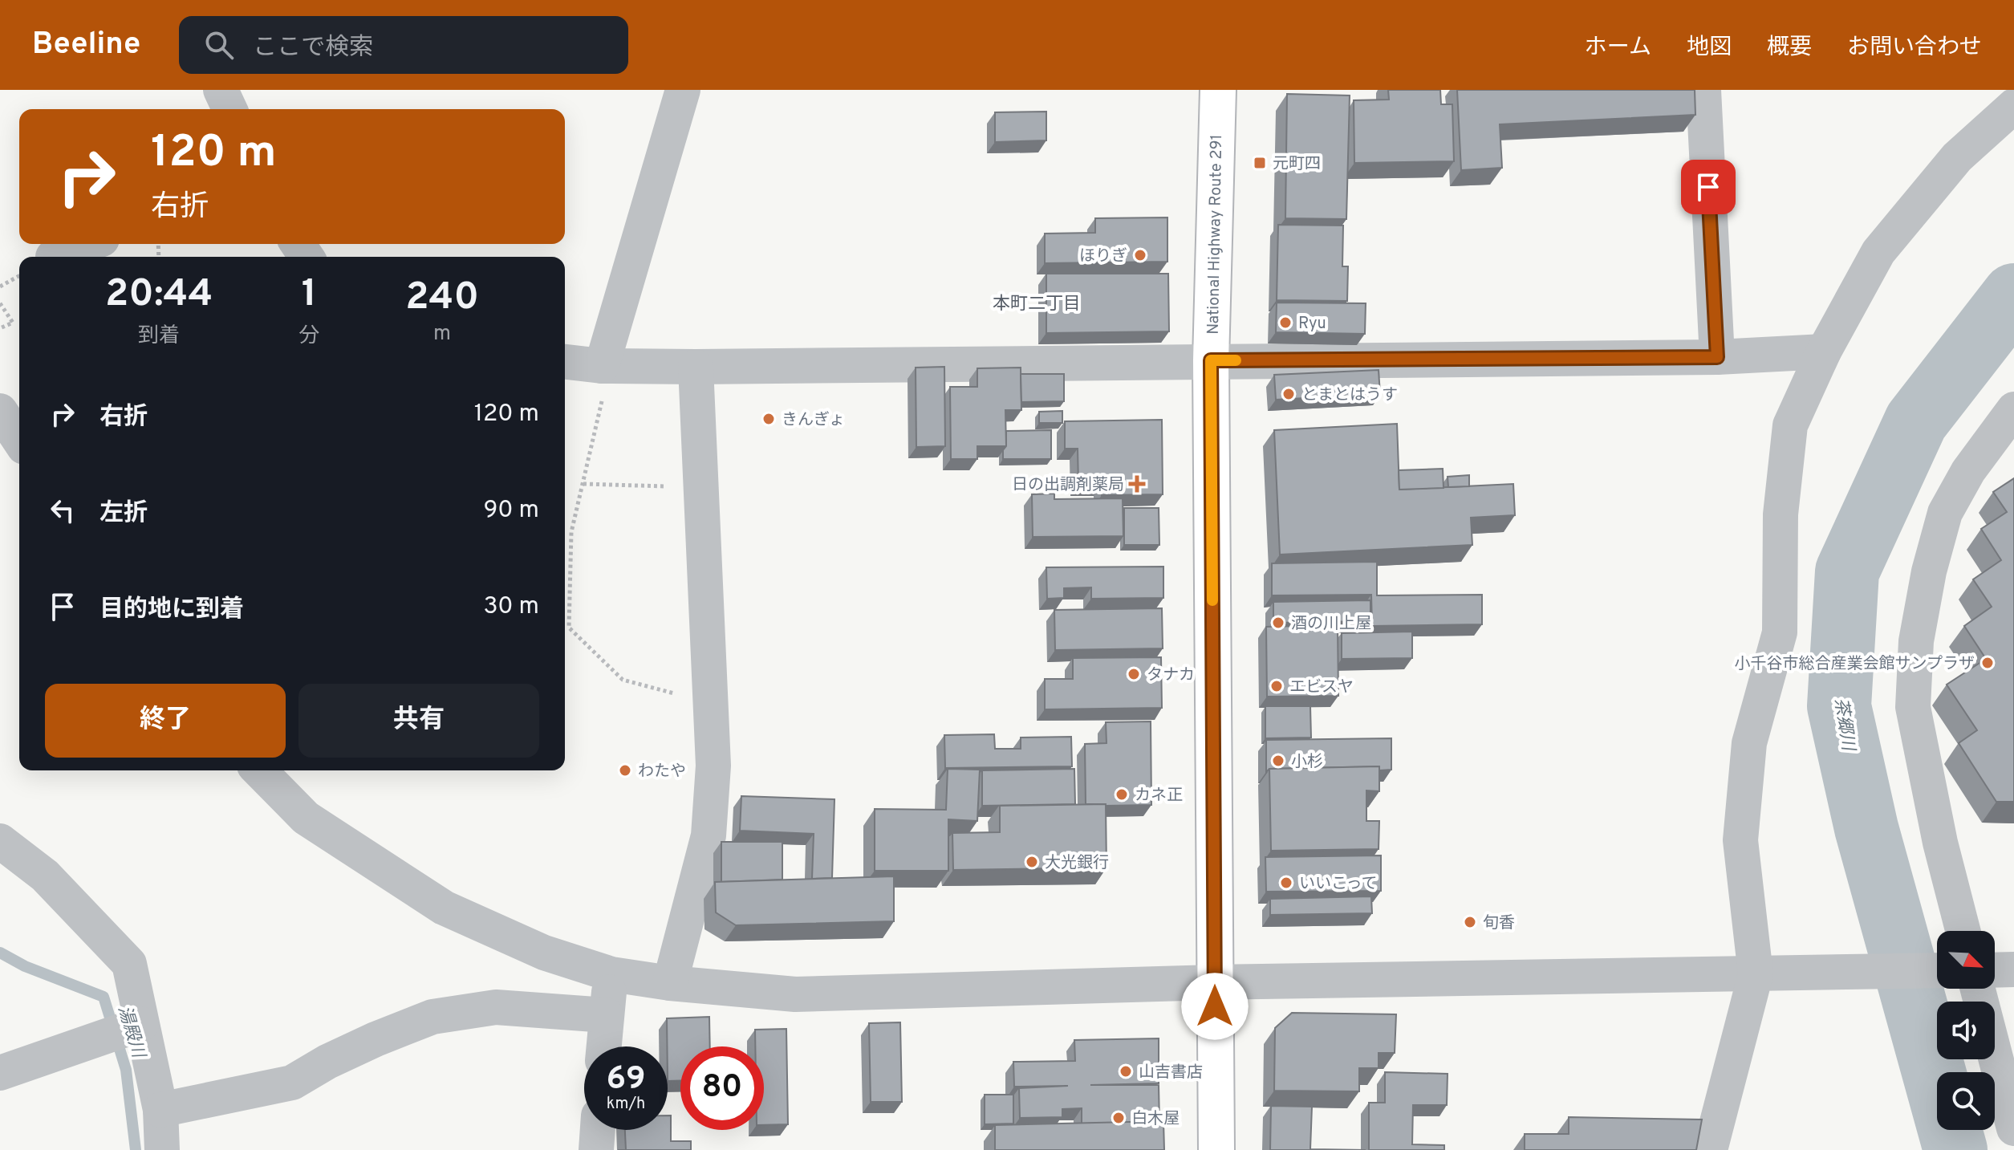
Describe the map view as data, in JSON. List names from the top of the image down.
{
  "streets": {
    "highway": ["National Highway Route 291"]
  },
  "districts": ["本町二丁目"],
  "water": ["茶郷川", "湯殿川"],
  "places": {
    "transit": ["元町四"],
    "other": [
      "ほりぎ",
      "Ryu",
      "とまとはうす",
      "きんぎょ",
      "酒の川上屋",
      "小千谷市総合産業会館サンプラザ",
      "タナカ",
      "エビスヤ",
      "小杉",
      "わたや",
      "カネ正",
      "大光銀行",
      "いいこって",
      "旬香",
      "山吉書店",
      "白木屋"
    ],
    "health": ["日の出調剤薬局"]
  },
  "north": "bottom right",
  "page": {
    "header": "Beeline",
    "search": "ここで検索",
    "nav": [
      "ホーム",
      "地図",
      "概要",
      "お問い合わせ"
    ],
    "turn": ["120 m", "右折"],
    "eta": [
      "20:44",
      "到着",
      "1",
      "分",
      "240",
      "m"
    ],
    "list": [
      {
        "name": "右折",
        "value": "120 m"
      },
      {
        "name": "左折",
        "value": "90 m"
      },
      {
        "name": "目的地に到着",
        "value": "30 m"
      }
    ],
    "buttons": ["終了", "共有"],
    "speed": "69 km/h",
    "limit": "80"
  }
}
